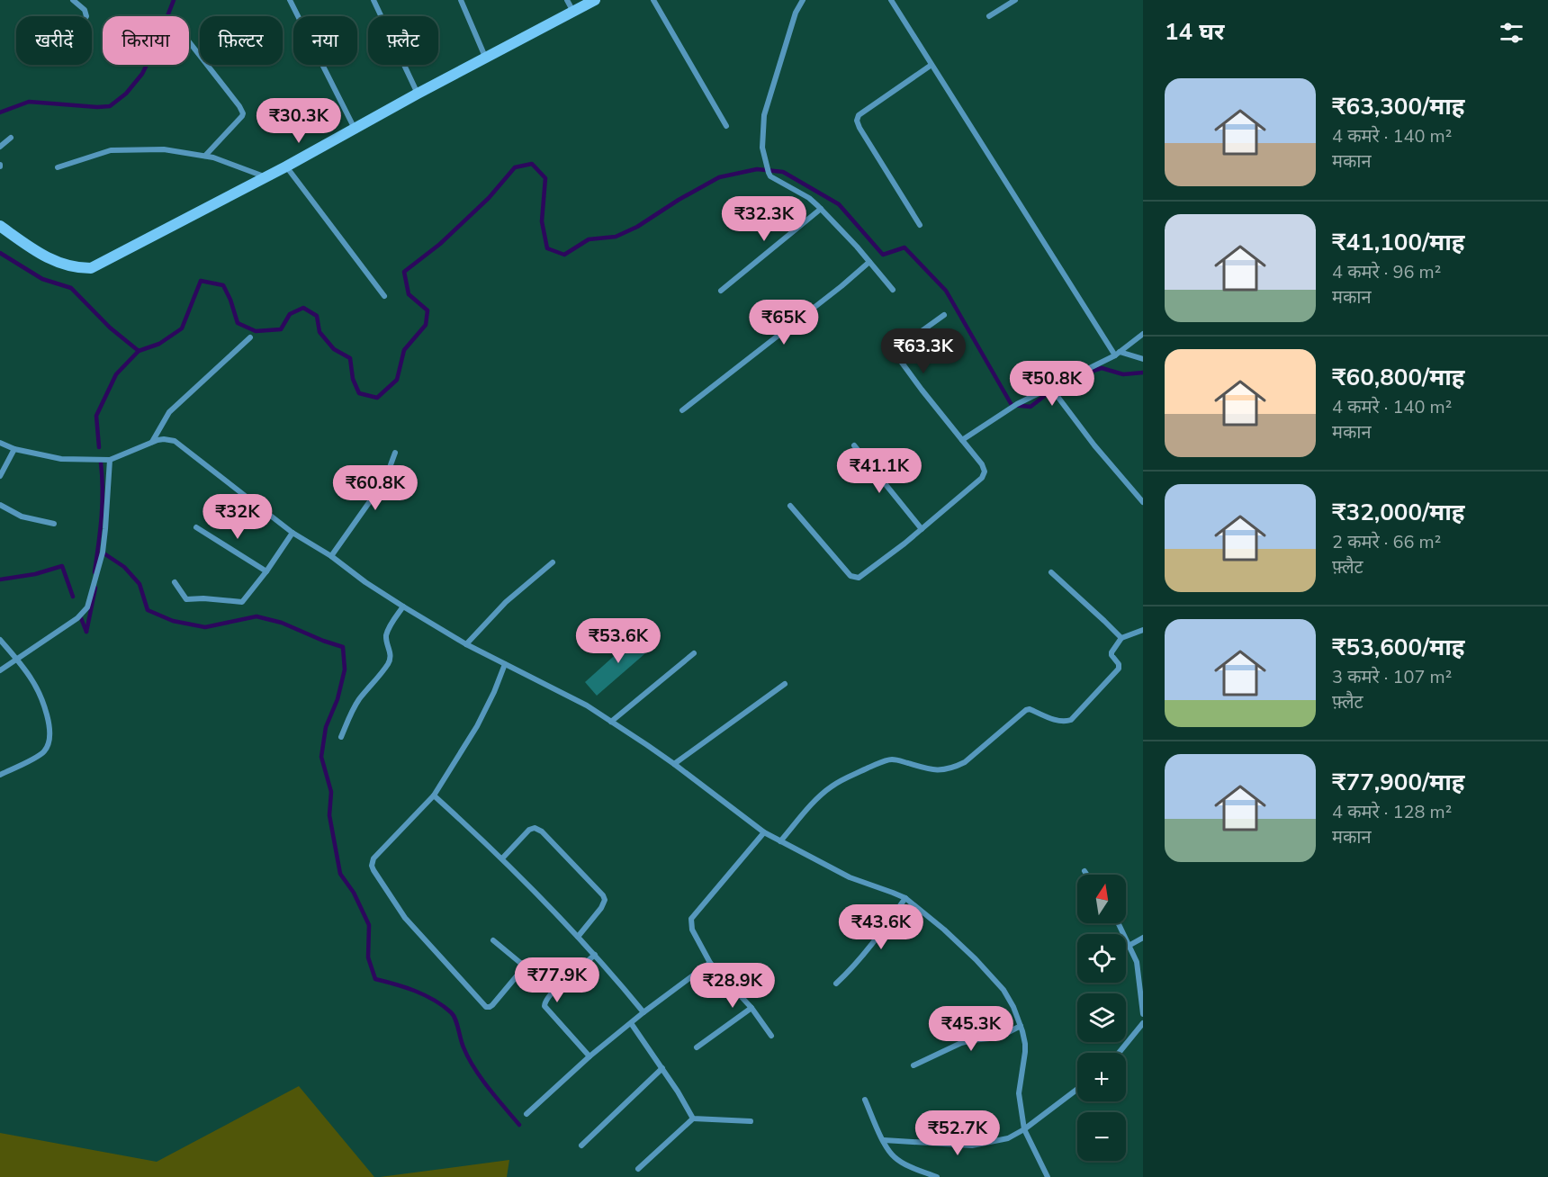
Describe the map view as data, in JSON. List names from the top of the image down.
{
  "north": "top",
  "page": {
    "heading": "14 घर",
    "chip": [
      "खरीदें",
      "किराया",
      "फ़िल्टर",
      "नया",
      "फ़्लैट"
    ],
    "list": [
      {
        "name": "₹63,300/माह",
        "note": "4 कमरे · 140 m² · मकान"
      },
      {
        "name": "₹41,100/माह",
        "note": "4 कमरे · 96 m² · मकान"
      },
      {
        "name": "₹60,800/माह",
        "note": "4 कमरे · 140 m² · मकान"
      },
      {
        "name": "₹32,000/माह",
        "note": "2 कमरे · 66 m² · फ़्लैट"
      },
      {
        "name": "₹53,600/माह",
        "note": "3 कमरे · 107 m² · फ़्लैट"
      },
      {
        "name": "₹77,900/माह",
        "note": "4 कमरे · 128 m² · मकान"
      }
    ],
    "price": [
      "₹30.3K",
      "₹32.3K",
      "₹65K",
      "₹63.3K",
      "₹50.8K",
      "₹41.1K",
      "₹60.8K",
      "₹32K",
      "₹53.6K",
      "₹43.6K",
      "₹77.9K",
      "₹28.9K",
      "₹45.3K",
      "₹52.7K"
    ],
    "map_buttons": ["+", "−"]
  }
}
